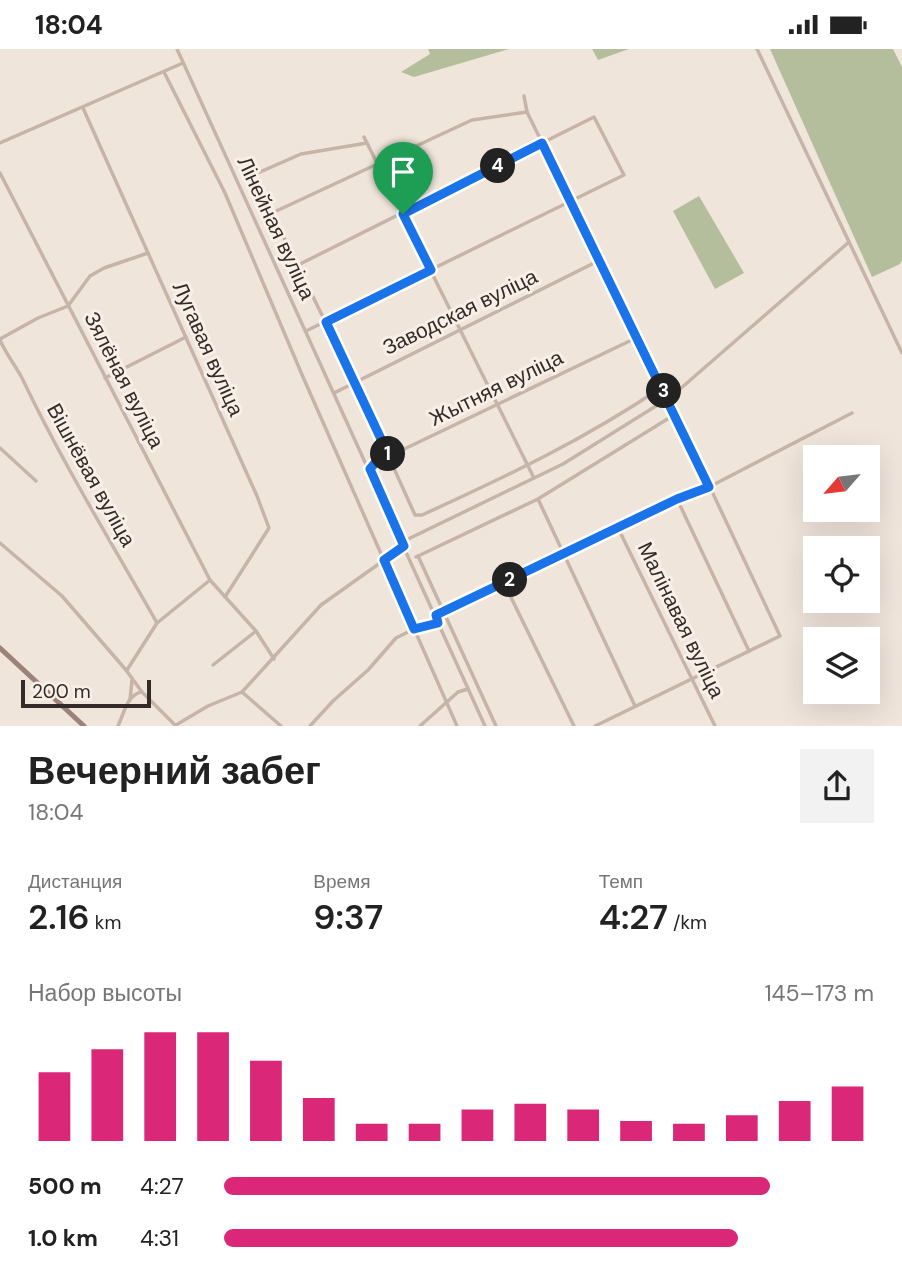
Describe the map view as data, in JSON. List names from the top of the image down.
{
  "streets": {
    "street": [
      "Лінейная вуліца",
      "Заводская вуліца",
      "Лугавая вуліца",
      "Зялёная вуліца",
      "Жытняя вуліца",
      "Вішнёвая вуліца",
      "Малінавая вуліца"
    ]
  },
  "crossings": [
    ["Лінейная вуліца", "Заводская вуліца"],
    ["Лінейная вуліца", "Жытняя вуліца"],
    ["Лугавая вуліца", "Зялёная вуліца"]
  ],
  "scale_bar": "200 m",
  "north": "bottom left",
  "page": {
    "status": "18:04",
    "pins": [
      "4",
      "3",
      "1",
      "2"
    ],
    "scale": "200 m",
    "heading": ["Вечерний забег", "18:04"],
    "stats": [
      ["Дистанция", "2.16 km"],
      ["Время", "9:37"],
      ["Темп", "4:27 /km"]
    ],
    "chart": ["Набор высоты", "145–173 m"],
    "list": [
      {
        "name": "500 m",
        "note": "4:27"
      },
      {
        "name": "1.0 km",
        "note": "4:31"
      }
    ]
  }
}
